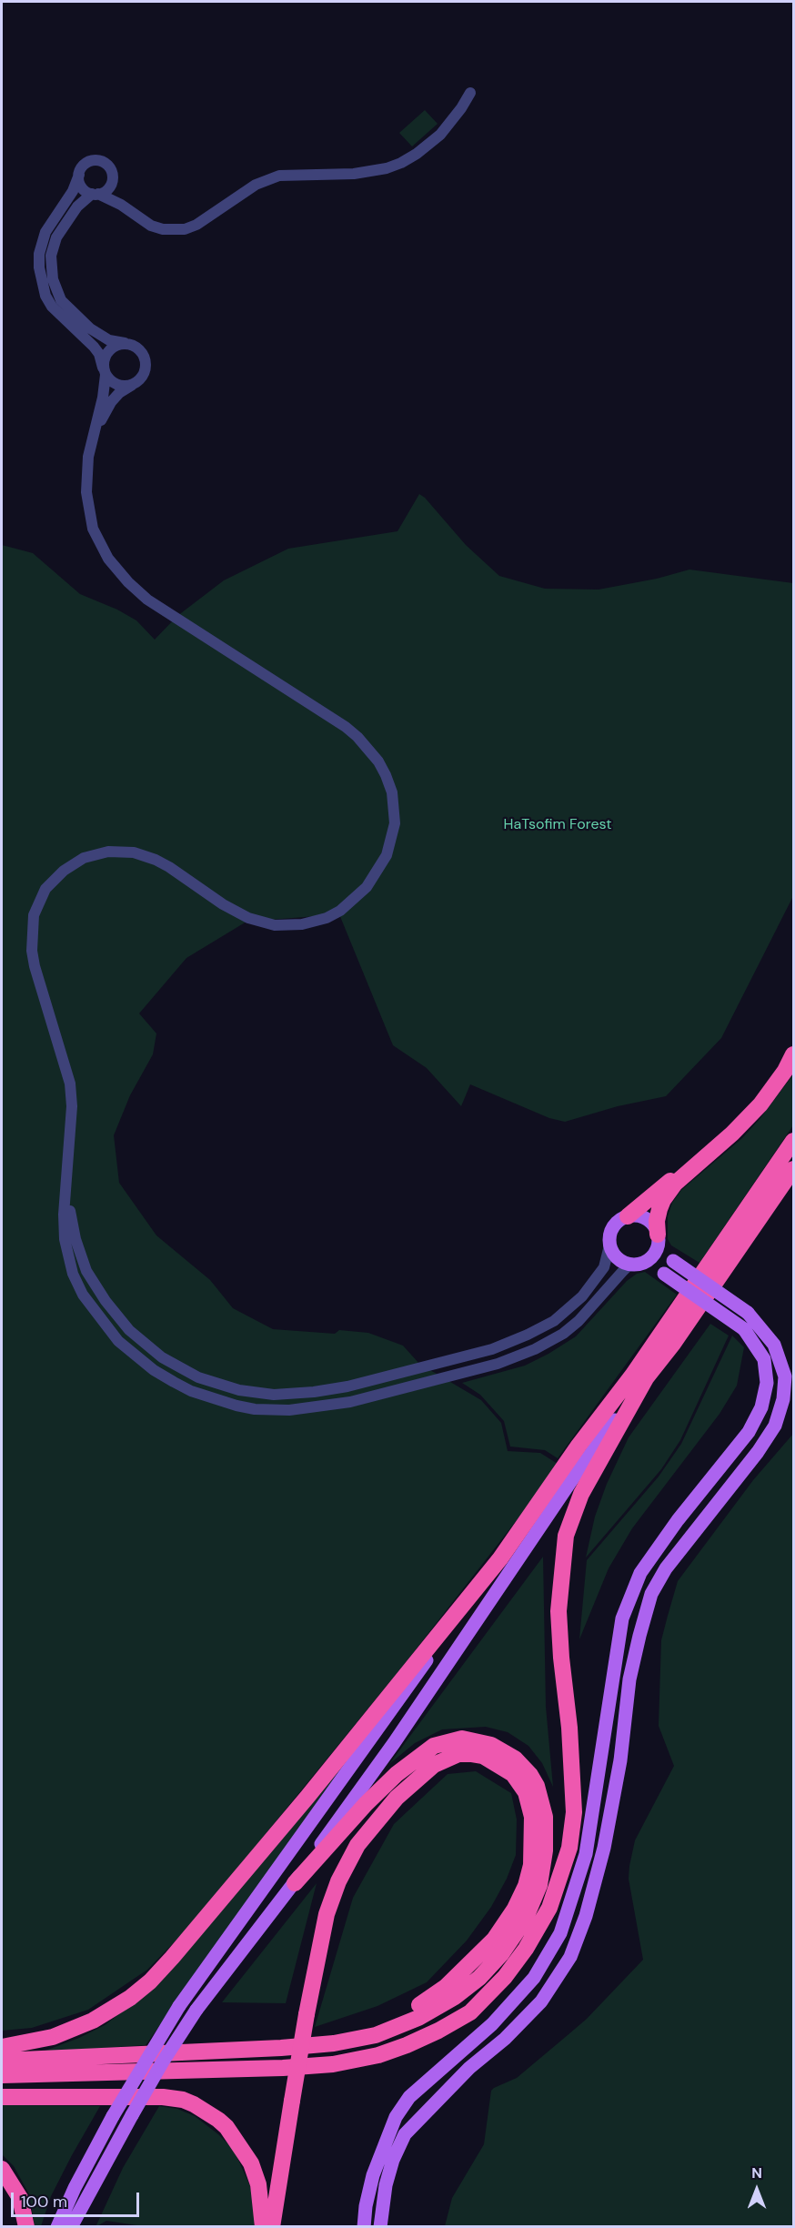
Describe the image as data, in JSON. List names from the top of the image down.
{
  "parks": ["HaTsofim Forest"],
  "scale_bar": "100 m",
  "north": "top"
}
